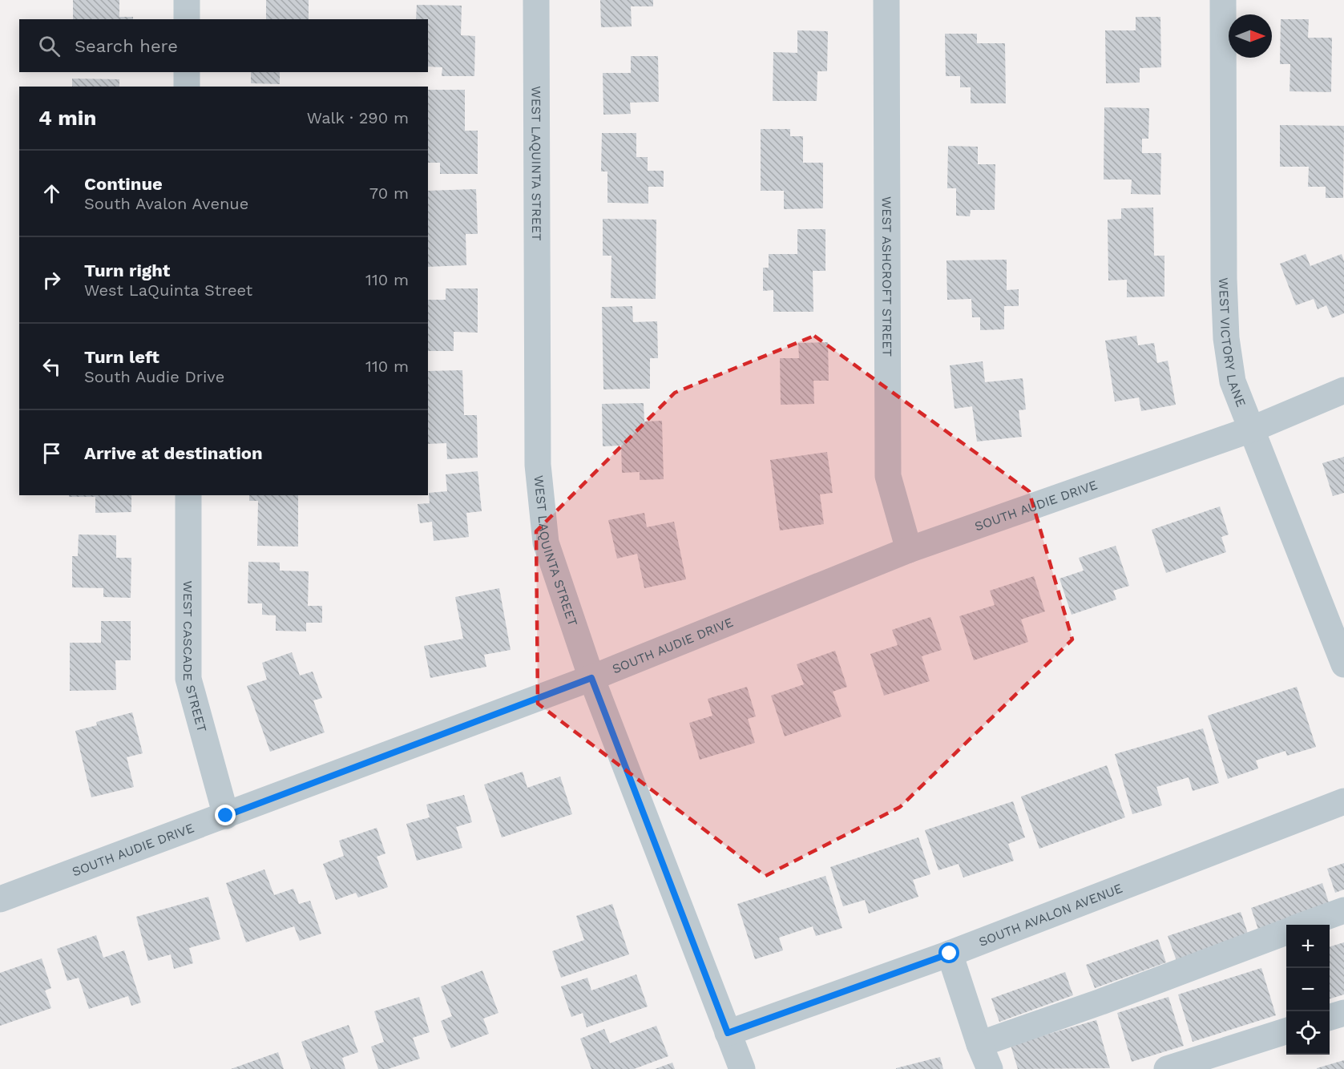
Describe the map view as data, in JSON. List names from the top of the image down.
{
  "streets": {
    "street": [
      "WEST LAQUINTA STREET",
      "WEST ASHCROFT STREET",
      "WEST VICTORY LANE",
      "SOUTH AUDIE DRIVE",
      "WEST CASCADE STREET",
      "SOUTH AVALON AVENUE"
    ]
  },
  "crossings": [
    ["WEST LAQUINTA STREET", "SOUTH AUDIE DRIVE"],
    ["WEST LAQUINTA STREET", "SOUTH AVALON AVENUE"],
    ["WEST ASHCROFT STREET", "SOUTH AUDIE DRIVE"],
    ["WEST VICTORY LANE", "SOUTH AUDIE DRIVE"],
    ["SOUTH AUDIE DRIVE", "WEST CASCADE STREET"]
  ],
  "north": "right",
  "page": {
    "search": "Search here",
    "heading": ["4 min", "Walk · 290 m"],
    "list": [
      ["Continue", "South Avalon Avenue", "70 m"],
      ["Turn right", "West LaQuinta Street", "110 m"],
      ["Turn left", "South Audie Drive", "110 m"],
      "Arrive at destination"
    ],
    "map_buttons": ["+", "−"]
  }
}
